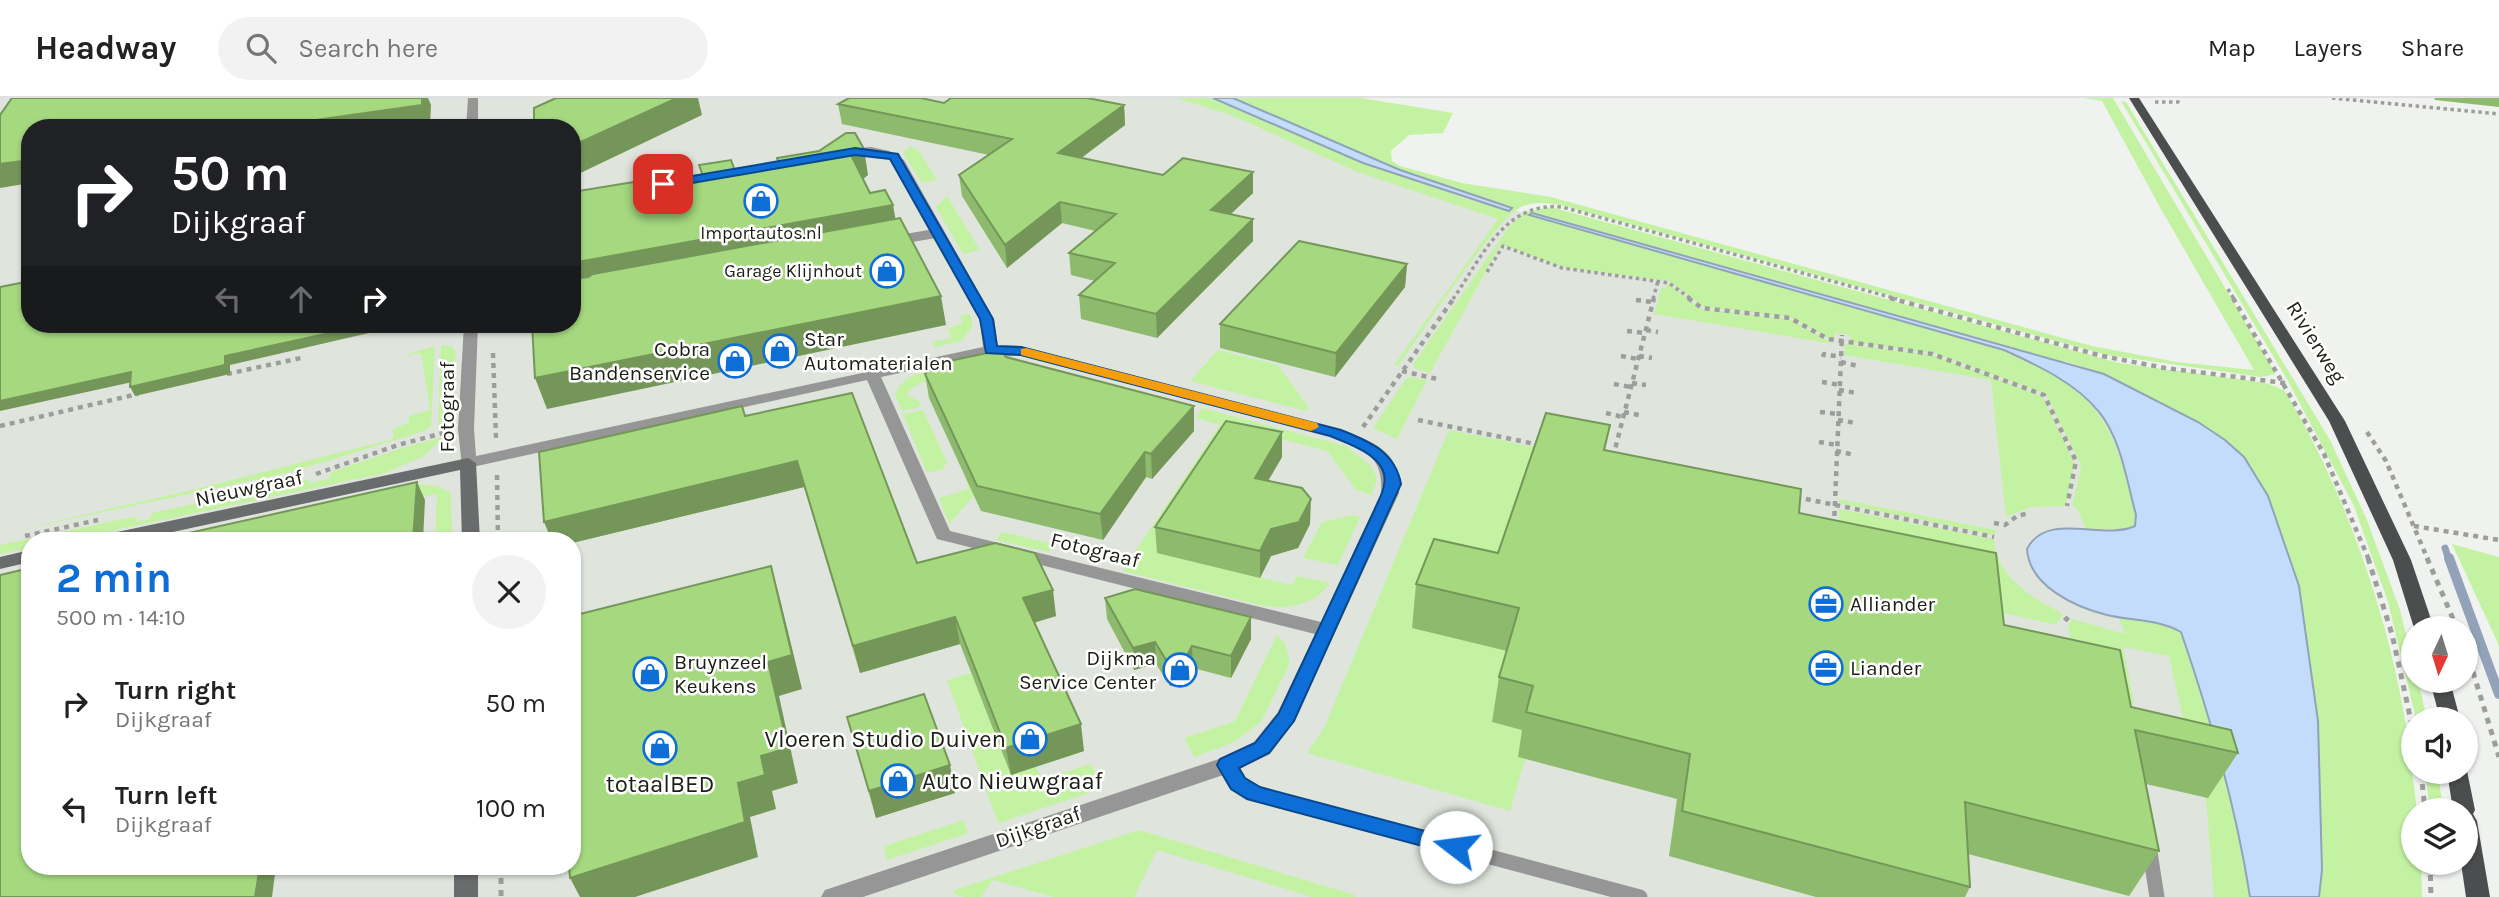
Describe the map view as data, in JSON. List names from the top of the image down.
{
  "streets": {
    "main road": ["Rivierweg"],
    "street": ["Fotograaf", "Nieuwgraaf", "Dijkgraaf"]
  },
  "crossings": [
    ["Fotograaf", "Nieuwgraaf"],
    ["Fotograaf", "Dijkgraaf"]
  ],
  "places": {
    "shop": [
      "Importautos.nl",
      "Garage Klijnhout",
      "Star Automaterialen",
      "Cobra Bandenservice",
      "Dijkma Service Center",
      "Bruynzeel Keukens",
      "Vloeren Studio Duiven",
      "totaalBED",
      "Auto Nieuwgraaf"
    ],
    "office": ["Alliander", "Liander"]
  },
  "north": "bottom",
  "page": {
    "header": "Headway",
    "search": "Search here",
    "nav": ["Map", "Layers", "Share"],
    "turn": ["50 m", "Dijkgraaf"],
    "heading": ["2 min", "500 m · 14:10"],
    "list": [
      {
        "name": "Turn right",
        "note": "Dijkgraaf",
        "value": "50 m"
      },
      {
        "name": "Turn left",
        "note": "Dijkgraaf",
        "value": "100 m"
      }
    ]
  }
}
